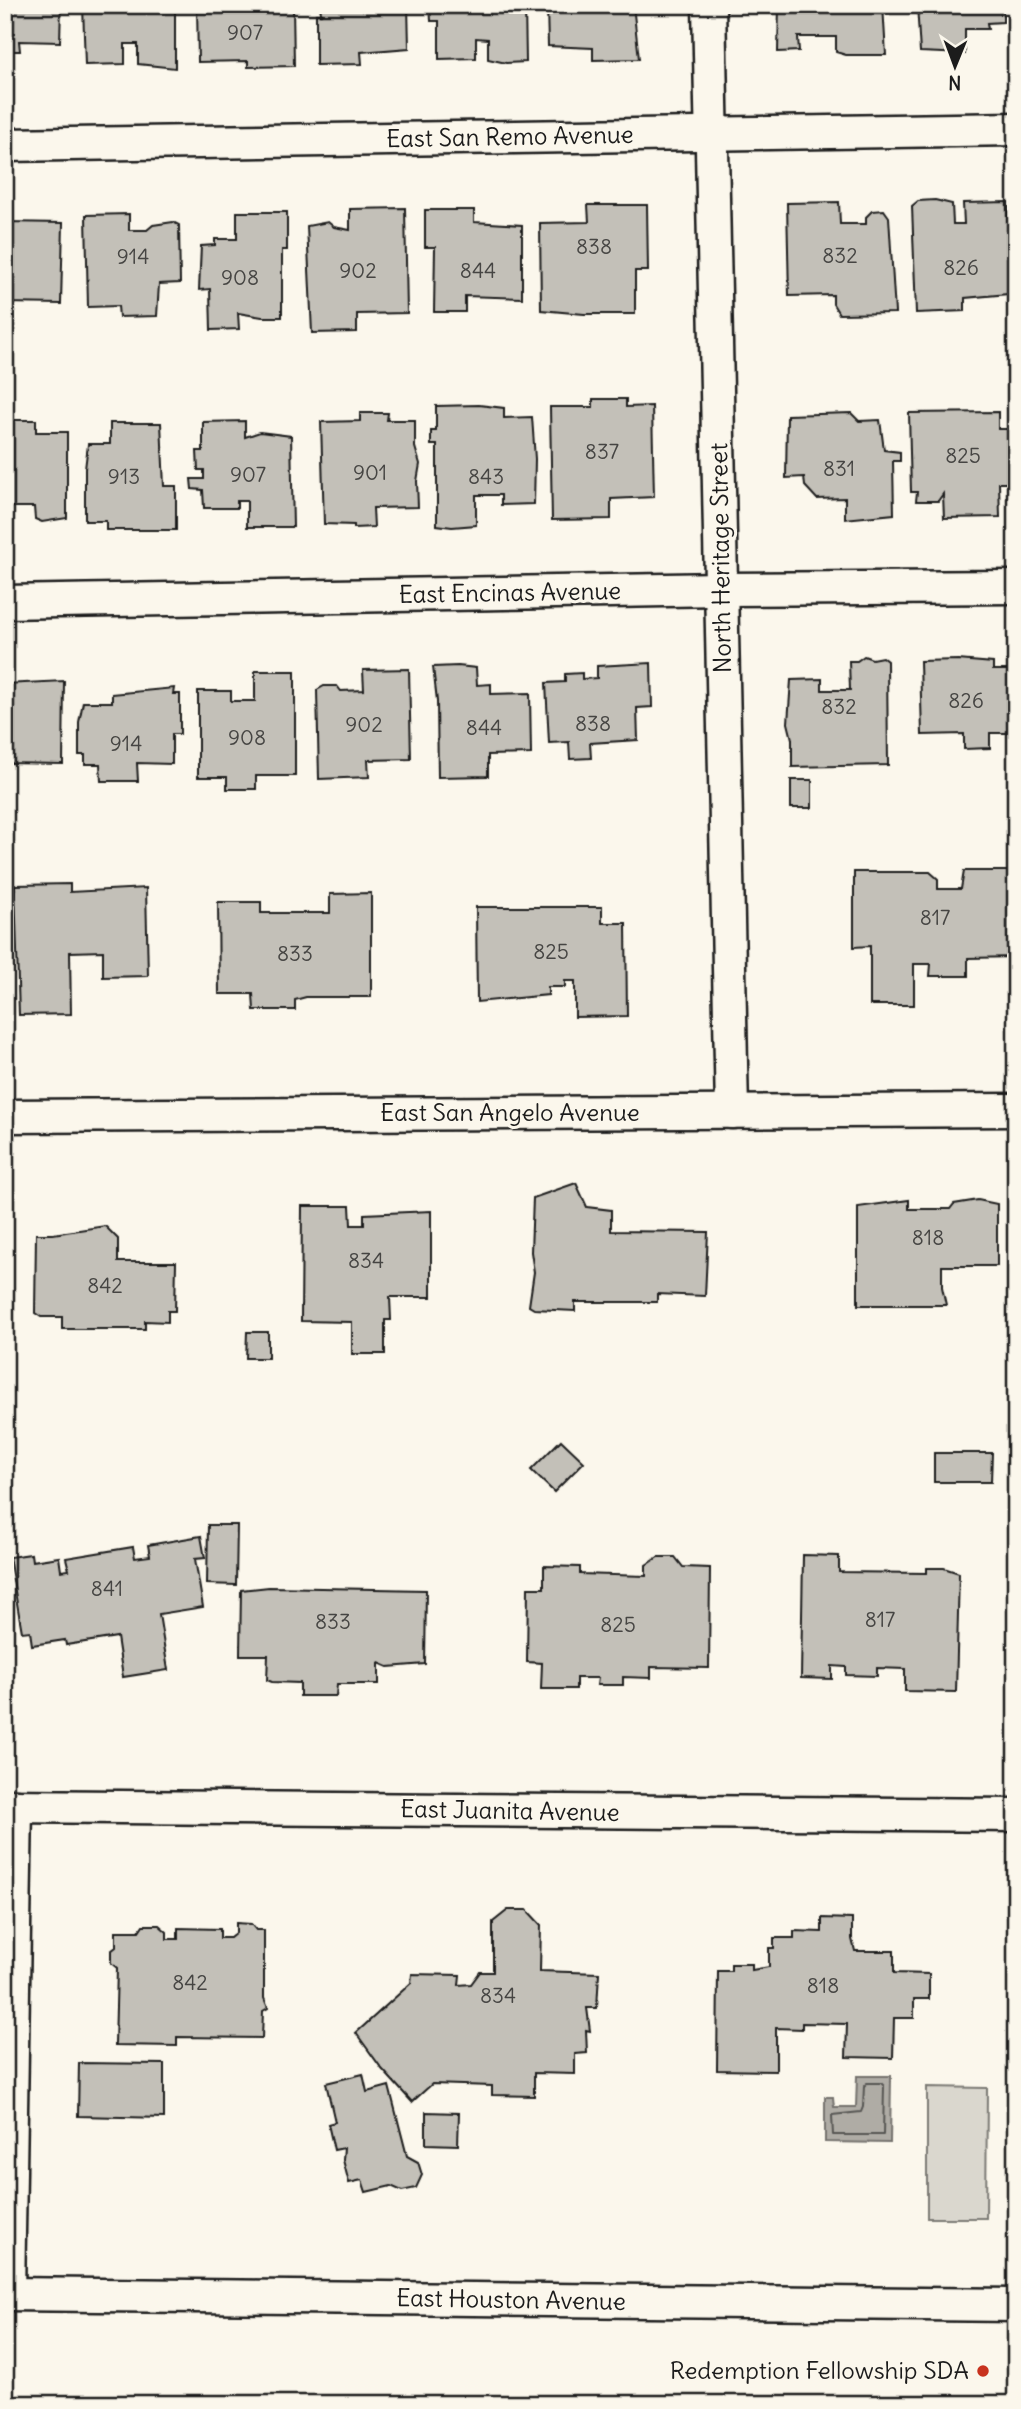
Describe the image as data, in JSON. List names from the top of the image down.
{
  "streets": {
    "street": [
      "East San Remo Avenue",
      "North Heritage Street",
      "East Encinas Avenue",
      "East San Angelo Avenue",
      "East Juanita Avenue",
      "East Houston Avenue"
    ]
  },
  "crossings": [
    ["East San Remo Avenue", "North Heritage Street"],
    ["North Heritage Street", "East Encinas Avenue"],
    ["North Heritage Street", "East San Angelo Avenue"]
  ],
  "places": ["Redemption Fellowship SDA"],
  "house_numbers": [
    "907",
    "838",
    "832",
    "914",
    "826",
    "902",
    "844",
    "908",
    "837",
    "825",
    "831",
    "901",
    "907",
    "913",
    "843",
    "826",
    "832",
    "838",
    "902",
    "844",
    "908",
    "914",
    "817",
    "825",
    "833",
    "818",
    "834",
    "842",
    "841",
    "817",
    "833",
    "825",
    "842",
    "818",
    "834"
  ],
  "north": "bottom"
}
